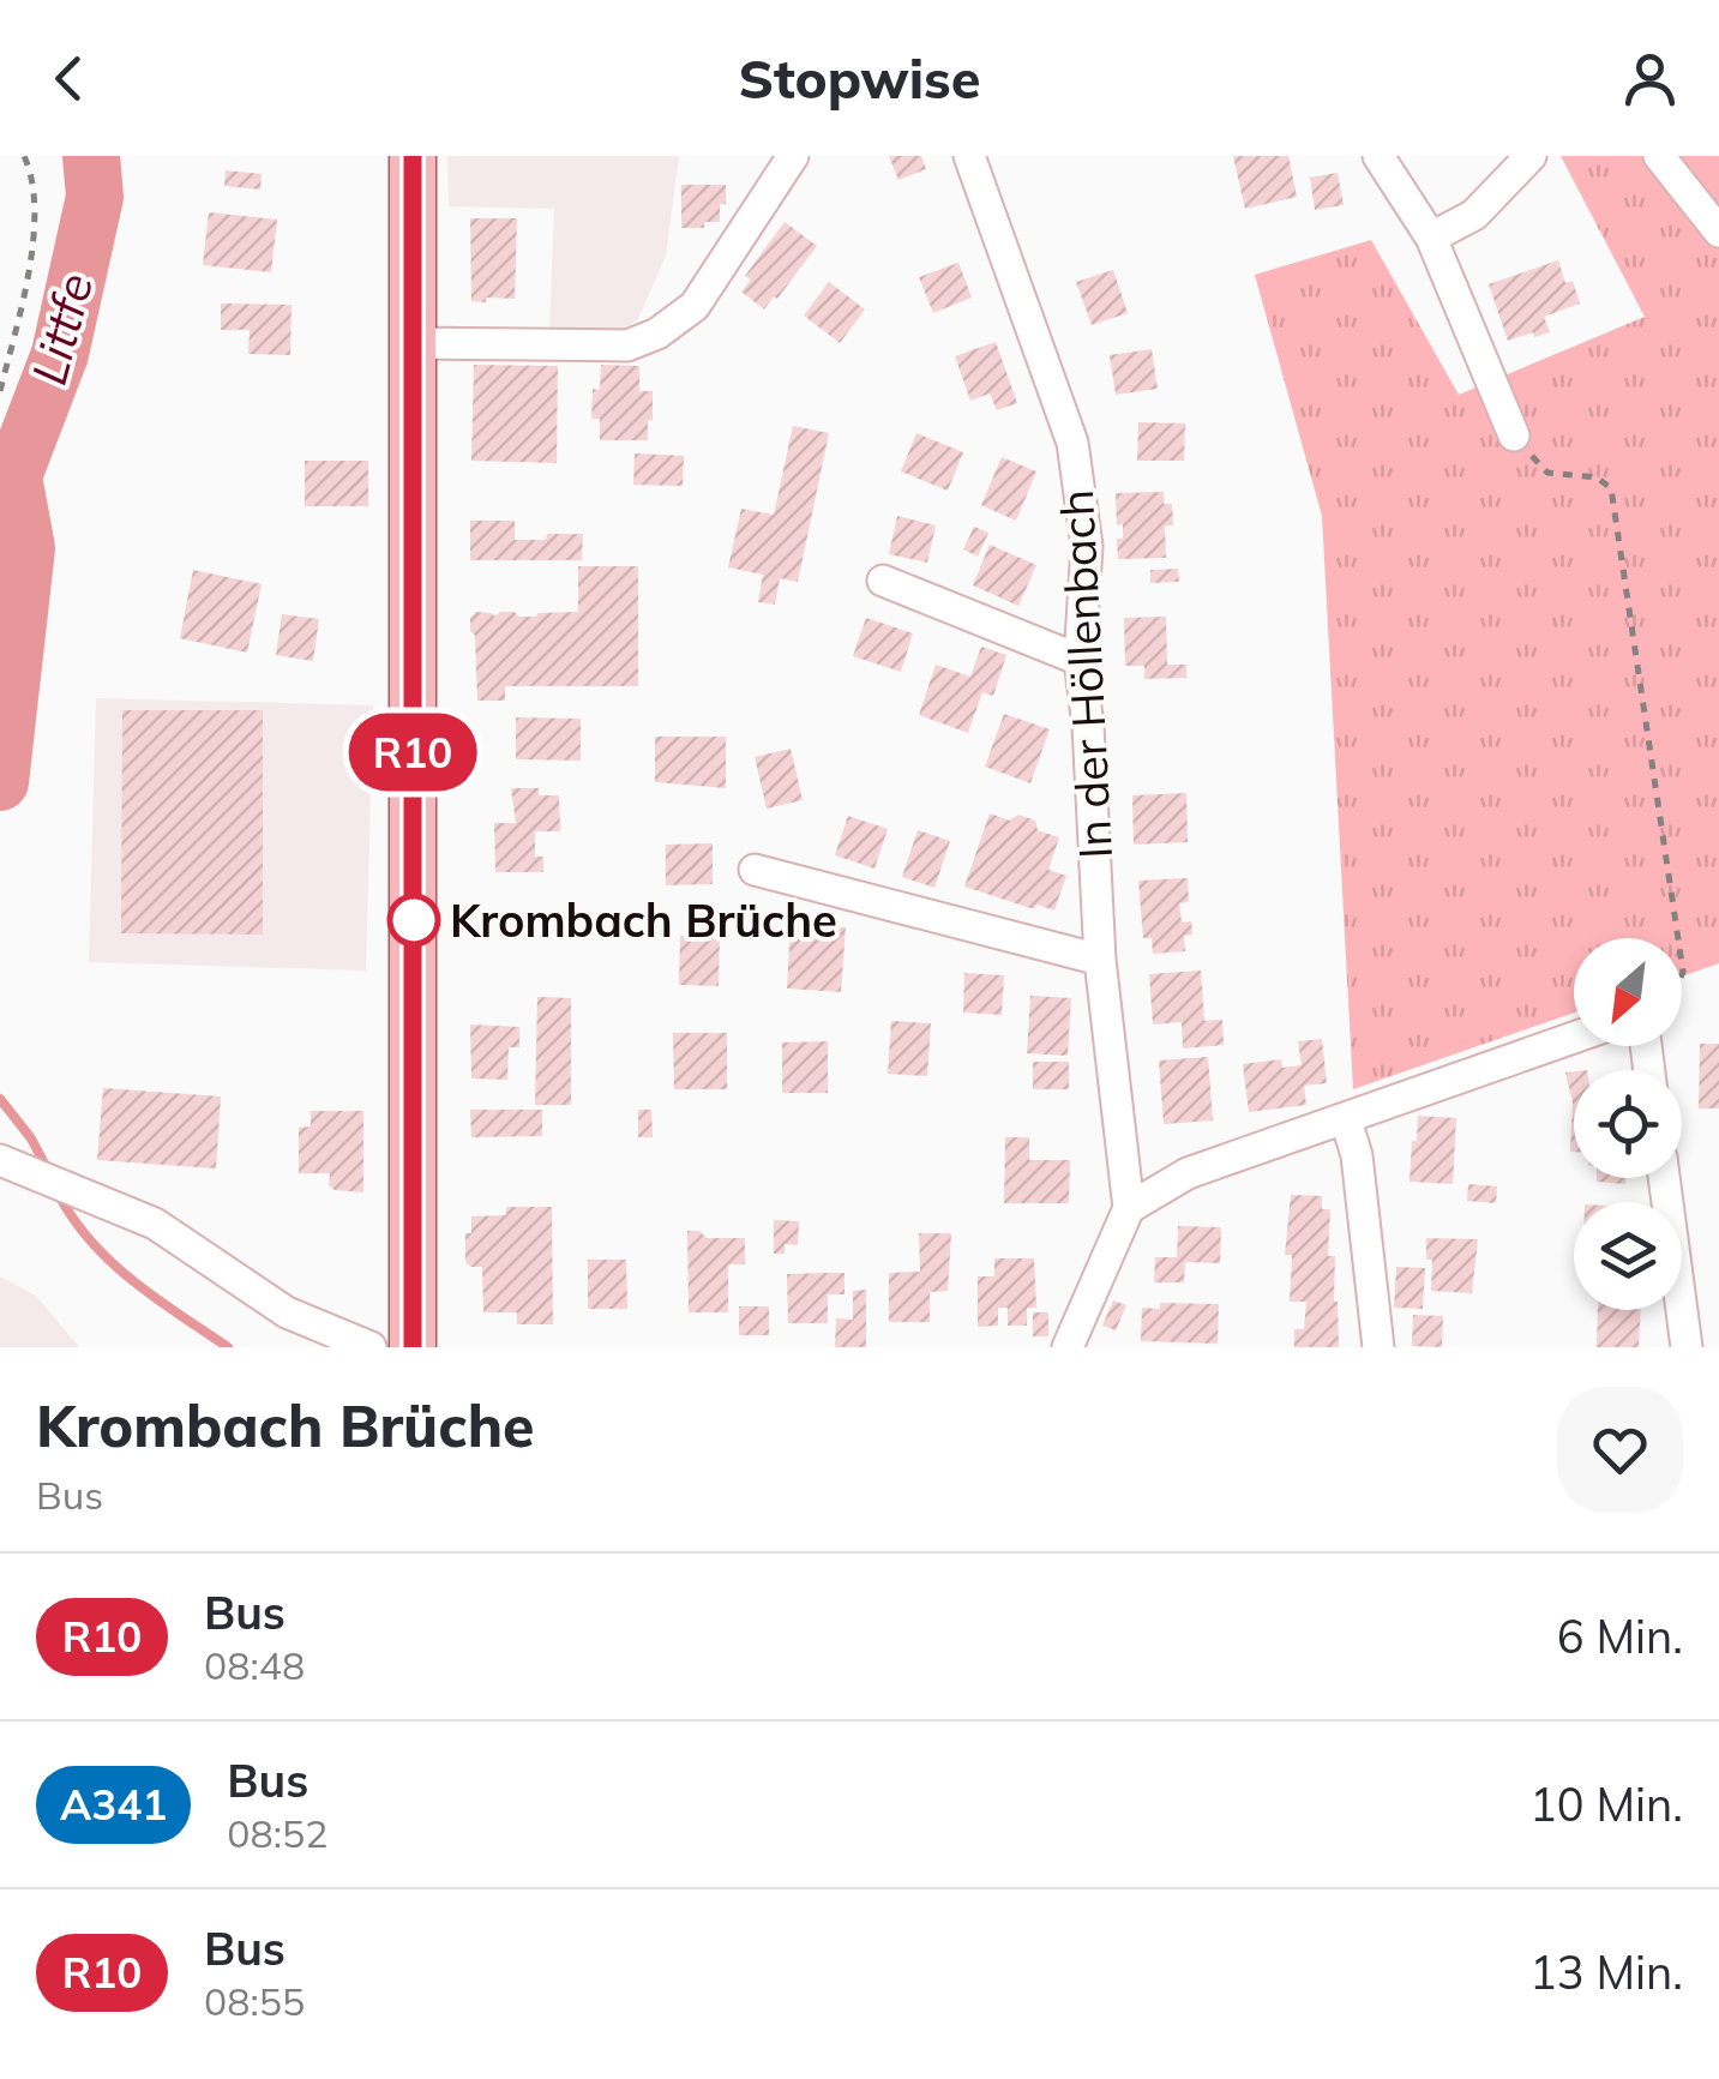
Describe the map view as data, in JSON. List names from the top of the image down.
{
  "streets": {
    "street": ["In der Höllenbach"]
  },
  "water": ["Littfe"],
  "places": ["Krombach Brüche"],
  "lines": ["bus line R10"],
  "north": "bottom left",
  "page": {
    "header": "Stopwise",
    "on_map": "R10",
    "heading": ["Krombach Brüche", "Bus"],
    "list": [
      {
        "mark": "R10",
        "name": "Bus",
        "note": "08:48",
        "value": "6 Min."
      },
      {
        "mark": "A341",
        "name": "Bus",
        "note": "08:52",
        "value": "10 Min."
      },
      {
        "mark": "R10",
        "name": "Bus",
        "note": "08:55",
        "value": "13 Min."
      }
    ]
  }
}
